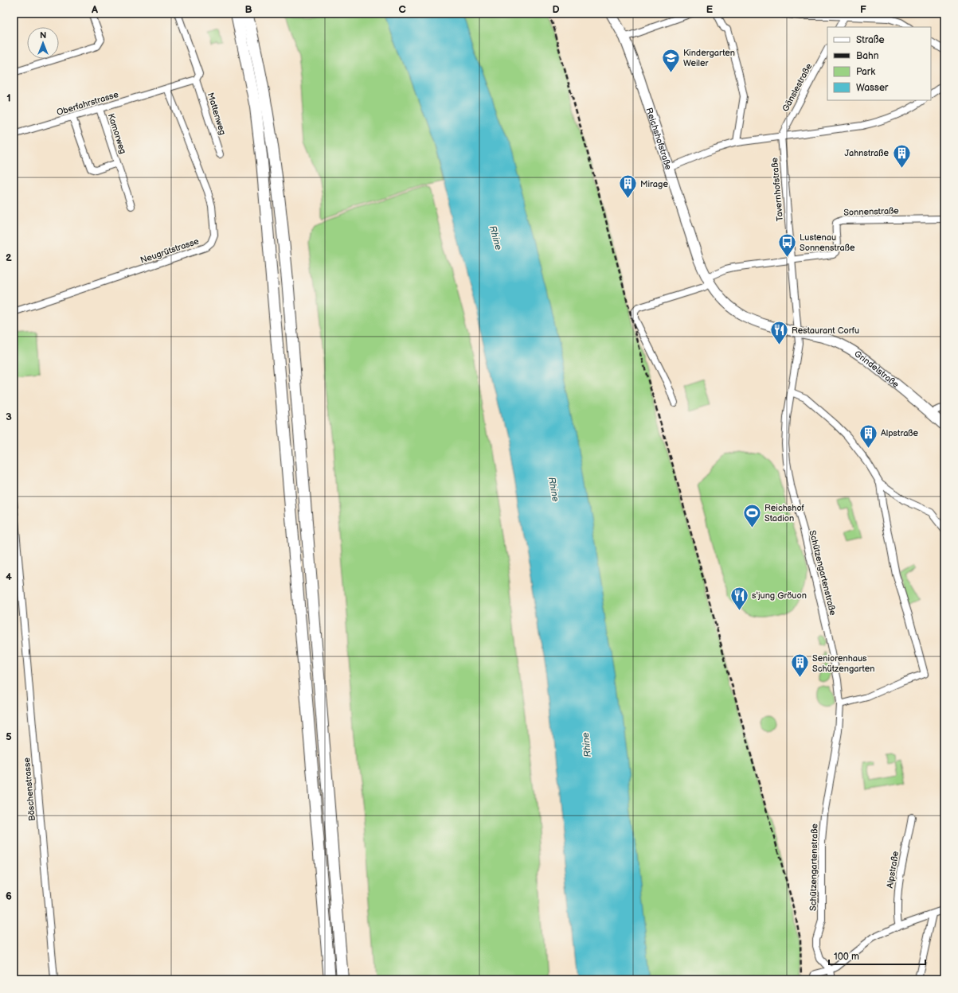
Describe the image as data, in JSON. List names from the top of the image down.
{
  "streets": {
    "main road": ["Reichshofstraße", "Grindelstraße"],
    "street": [
      "Gänslestraße",
      "Oberfahrstrasse",
      "Mattenweg",
      "Kamorweg",
      "Tavernhofstraße",
      "Sonnenstraße",
      "Neugrütstrasse",
      "Schützengartenstraße",
      "Böschenstrasse",
      "Alpstraße"
    ]
  },
  "crossings": [
    ["Gänslestraße", "Tavernhofstraße"],
    ["Oberfahrstrasse", "Mattenweg"],
    ["Oberfahrstrasse", "Kamorweg"],
    ["Oberfahrstrasse", "Neugrütstrasse"],
    ["Reichshofstraße", "Tavernhofstraße"],
    ["Reichshofstraße", "Grindelstraße"],
    ["Reichshofstraße", "Schützengartenstraße"],
    ["Tavernhofstraße", "Sonnenstraße"],
    ["Tavernhofstraße", "Grindelstraße"],
    ["Tavernhofstraße", "Schützengartenstraße"],
    ["Grindelstraße", "Schützengartenstraße"]
  ],
  "water": ["Rhine"],
  "places": {
    "school or university": ["Kindergarten Weiler"],
    "building": [
      "Jahnstraße",
      "Mirage",
      "Alpstraße",
      "Seniorenhaus Schützengarten"
    ],
    "bus stop": ["Lustenau Sonnenstraße"],
    "restaurant": ["Restaurant Corfu", "s'jung Gröuon"],
    "sports": ["Reichshof Stadion"]
  },
  "legend": [
    "Straße",
    "Bahn",
    "Park",
    "Wasser"
  ],
  "scale_bar": "100 m",
  "north": "top",
  "grid": {
    "columns": [
      "A",
      "B",
      "C",
      "D",
      "E",
      "F"
    ],
    "rows": [
      "1",
      "2",
      "3",
      "4",
      "5",
      "6"
    ]
  }
}
